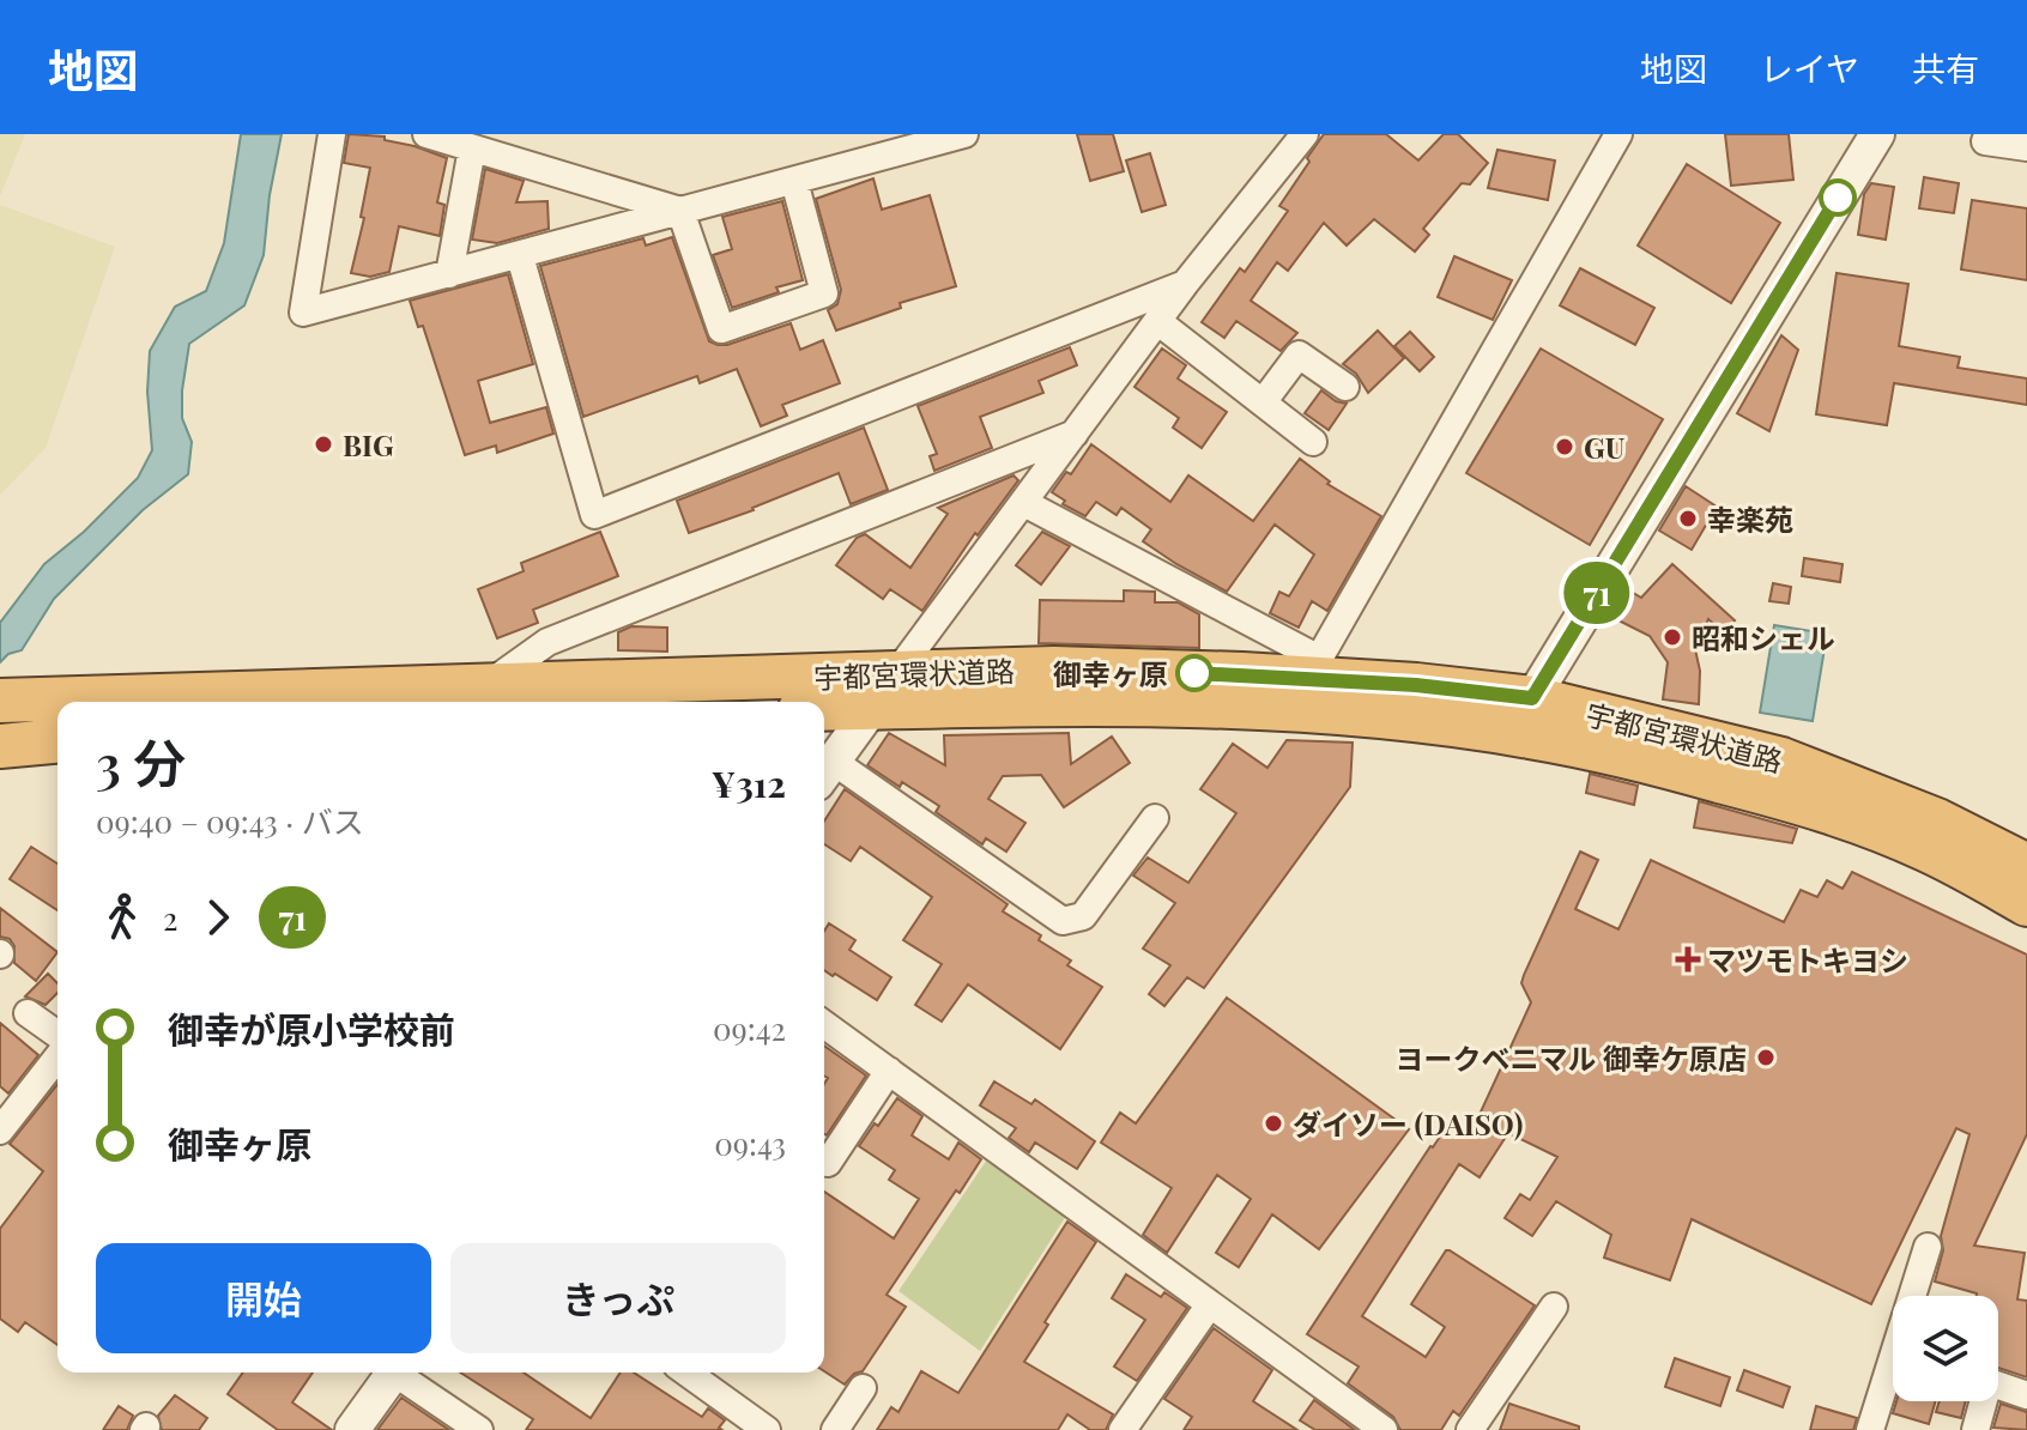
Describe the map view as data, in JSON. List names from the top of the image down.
{
  "streets": {
    "highway": ["宇都宮環状道路"]
  },
  "places": {
    "other": [
      "BIG",
      "GU",
      "幸楽苑",
      "昭和シェル",
      "御幸ヶ原",
      "ヨークベニマル 御幸ケ原店",
      "ダイソー (DAISO)"
    ],
    "health": ["マツモトキヨシ"]
  },
  "lines": ["bus line 71"],
  "page": {
    "header": "地図",
    "nav": ["地図", "レイヤ", "共有"],
    "on_map": "71",
    "heading": ["3 分", "09:40 – 09:43 · バス", "¥312"],
    "legs": ["2", "71"],
    "list": [
      {
        "name": "御幸が原小学校前",
        "value": "09:42"
      },
      {
        "name": "御幸ヶ原",
        "value": "09:43"
      }
    ],
    "buttons": ["開始", "きっぷ"]
  }
}
